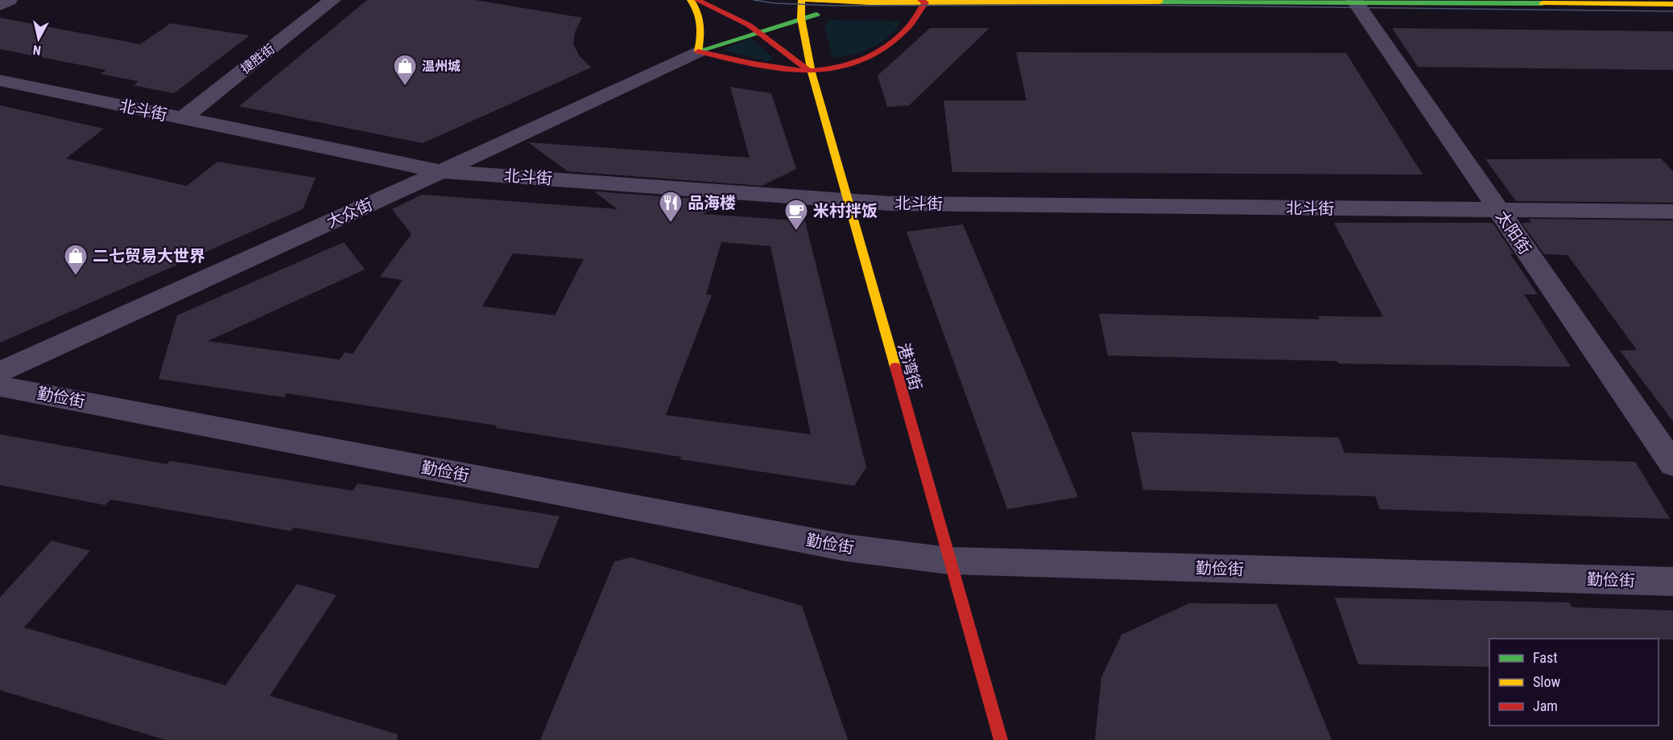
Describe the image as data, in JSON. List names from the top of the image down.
{
  "streets": {
    "main road": ["港湾街"],
    "street": [
      "捷胜街",
      "北斗街",
      "大众街",
      "太阳街",
      "勤俭街"
    ]
  },
  "crossings": [
    ["捷胜街", "北斗街"],
    ["北斗街", "大众街"],
    ["北斗街", "太阳街"],
    ["北斗街", "港湾街"],
    ["港湾街", "勤俭街"]
  ],
  "places": {
    "shop": ["温州城", "二七贸易大世界"],
    "restaurant": ["品海楼"],
    "cafe": ["米村拌饭"]
  },
  "legend": ["Fast", "Slow", "Jam"],
  "north": "bottom"
}
